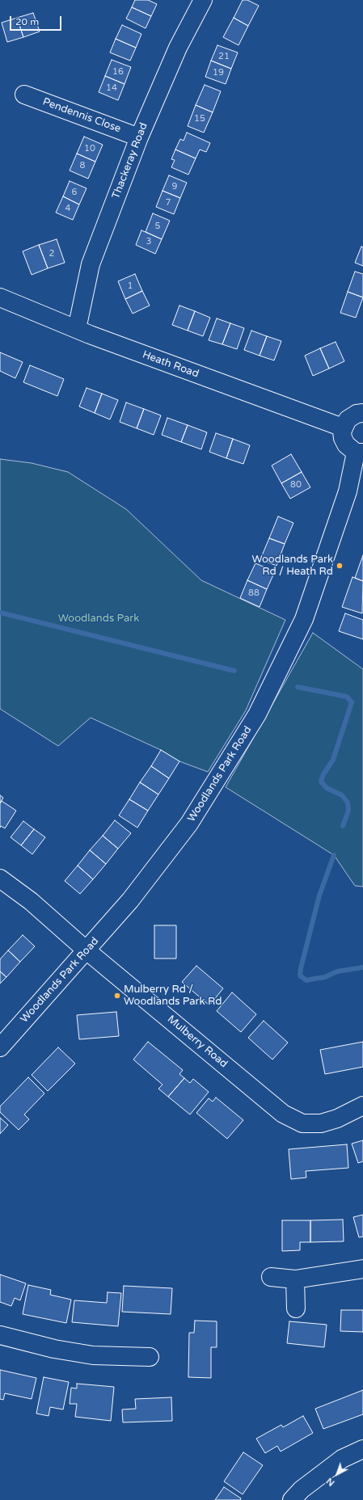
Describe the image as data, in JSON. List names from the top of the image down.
{
  "streets": {
    "street": [
      "Pendennis Close",
      "Thackeray Road",
      "Heath Road",
      "Woodlands Park Road",
      "Mulberry Road"
    ]
  },
  "crossings": [
    ["Pendennis Close", "Thackeray Road"],
    ["Thackeray Road", "Heath Road"],
    ["Woodlands Park Road", "Mulberry Road"]
  ],
  "parks": ["Woodlands Park"],
  "places": ["Woodlands Park Rd / Heath Rd", "Mulberry Rd / Woodlands Park Rd"],
  "house_numbers": [
    "21",
    "16",
    "19",
    "14",
    "15",
    "10",
    "8",
    "9",
    "6",
    "7",
    "4",
    "5",
    "3",
    "2",
    "1",
    "80",
    "88"
  ],
  "scale_bar": "20 m",
  "north": "bottom left"
}
